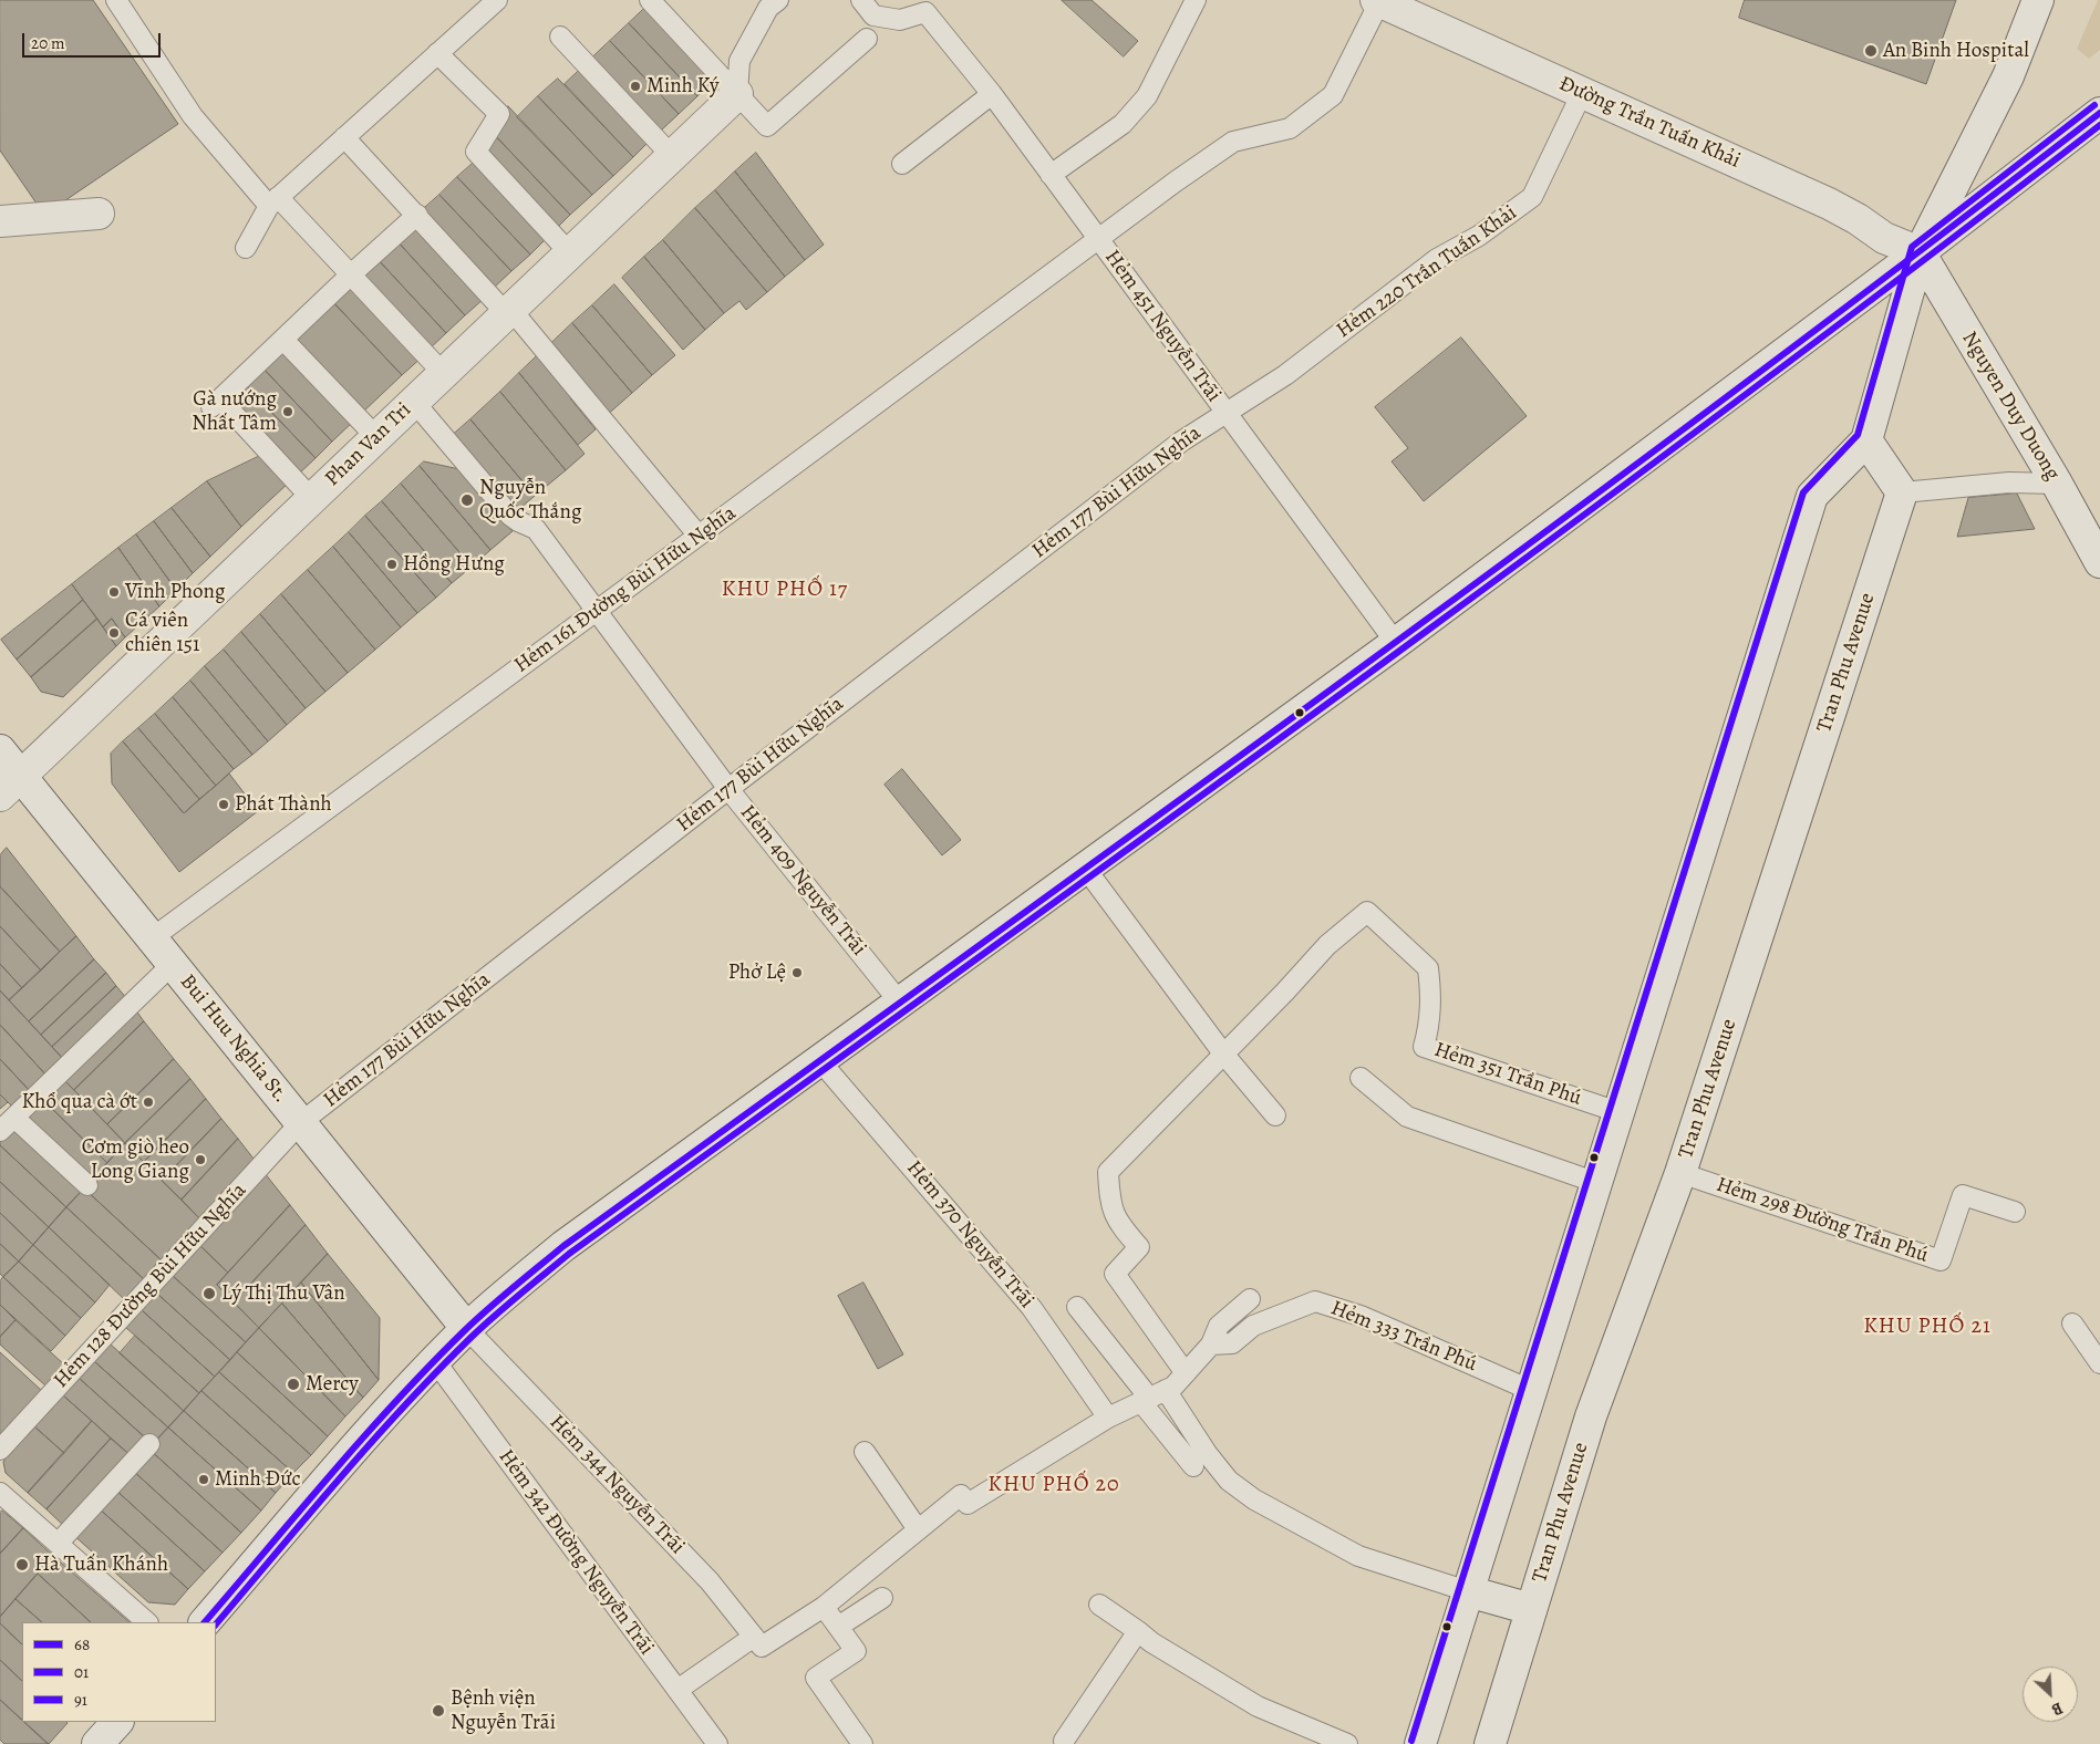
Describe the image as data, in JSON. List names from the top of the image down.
{
  "streets": {
    "main road": [
      "Đường Trần Tuấn Khải",
      "Nguyen Duy Duong",
      "Phan Van Tri",
      "Tran Phu Avenue",
      "Bui Huu Nghia St."
    ],
    "lane": [
      "Hẻm 220 Trần Tuấn Khải",
      "Hẻm 451 Nguyễn Trãi",
      "Hẻm 177 Bùi Hữu Nghĩa",
      "Hẻm 161 Đường Bùi Hữu Nghĩa",
      "Hẻm 409 Nguyễn Trãi",
      "Hẻm 351 Trần Phú",
      "Hẻm 298 Đường Trần Phú",
      "Hẻm 370 Nguyễn Trãi",
      "Hẻm 128 Đường Bùi Hữu Nghĩa",
      "Hẻm 333 Trần Phú",
      "Hẻm 344 Nguyễn Trãi",
      "Hẻm 342 Đường Nguyễn Trãi"
    ]
  },
  "crossings": [
    ["Đường Trần Tuấn Khải", "Hẻm 220 Trần Tuấn Khải"],
    ["Đường Trần Tuấn Khải", "Nguyen Duy Duong"],
    ["Đường Trần Tuấn Khải", "Hẻm 161 Đường Bùi Hữu Nghĩa"],
    ["Hẻm 220 Trần Tuấn Khải", "Hẻm 451 Nguyễn Trãi"],
    ["Hẻm 220 Trần Tuấn Khải", "Hẻm 177 Bùi Hữu Nghĩa"],
    ["Hẻm 451 Nguyễn Trãi", "Hẻm 177 Bùi Hữu Nghĩa"],
    ["Hẻm 451 Nguyễn Trãi", "Hẻm 161 Đường Bùi Hữu Nghĩa"],
    ["Phan Van Tri", "Hẻm 409 Nguyễn Trãi"],
    ["Phan Van Tri", "Bui Huu Nghia St."],
    ["Hẻm 177 Bùi Hữu Nghĩa", "Hẻm 409 Nguyễn Trãi"],
    ["Hẻm 177 Bùi Hữu Nghĩa", "Bui Huu Nghia St."],
    ["Hẻm 177 Bùi Hữu Nghĩa", "Hẻm 128 Đường Bùi Hữu Nghĩa"],
    ["Hẻm 161 Đường Bùi Hữu Nghĩa", "Hẻm 409 Nguyễn Trãi"],
    ["Hẻm 161 Đường Bùi Hữu Nghĩa", "Bui Huu Nghia St."],
    ["Tran Phu Avenue", "Hẻm 298 Đường Trần Phú"],
    ["Bui Huu Nghia St.", "Hẻm 128 Đường Bùi Hữu Nghĩa"],
    ["Bui Huu Nghia St.", "Hẻm 344 Nguyễn Trãi"]
  ],
  "districts": ["KHU PHỐ 17", "KHU PHỐ 21", "KHU PHỐ 20"],
  "places": [
    "An Binh Hospital",
    "Minh Ký",
    "Gà nướng Nhất Tâm",
    "Nguyễn Quốc Thắng",
    "Hồng Hưng",
    "Vĩnh Phong",
    "Cá viên chiên 151",
    "Phát Thành",
    "Phở Lệ",
    "Khổ qua cà ớt",
    "Cơm giò heo Long Giang",
    "Lý Thị Thu Vân",
    "Mercy",
    "Minh Đức",
    "Hà Tuấn Khánh",
    "Bệnh viện Nguyễn Trãi"
  ],
  "lines": ["transit line 91", "transit line 68", "transit line 01"],
  "legend": ["68", "01", "91"],
  "scale_bar": "20 m",
  "north": "bottom right"
}
